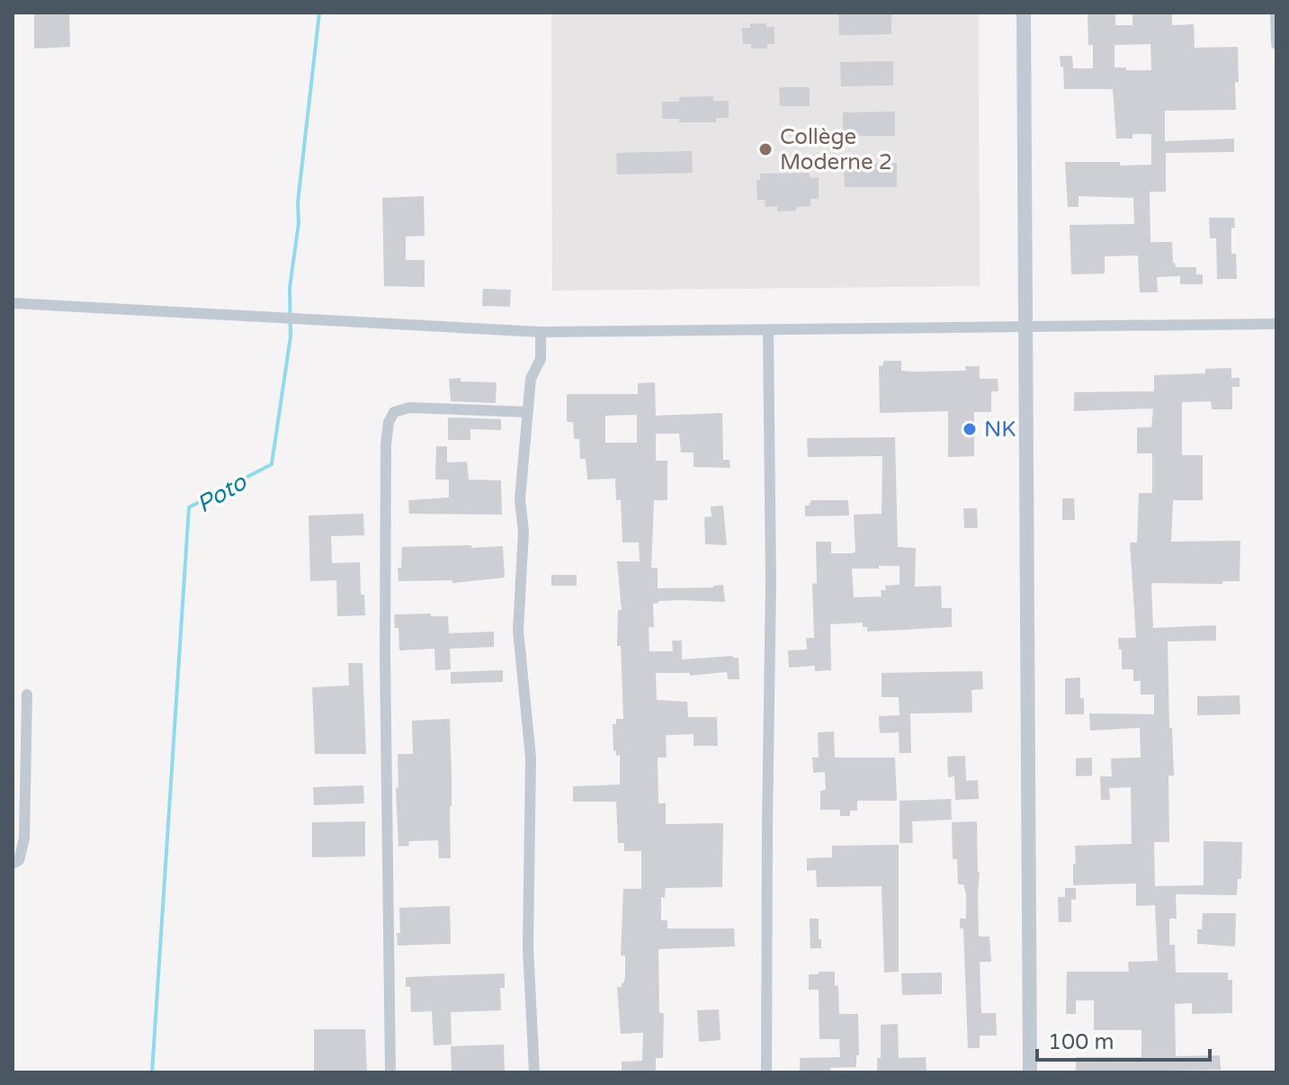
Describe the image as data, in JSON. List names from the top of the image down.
{
  "water": ["Poto"],
  "places": ["Collège Moderne 2", "NK"],
  "scale_bar": "100 m"
}
